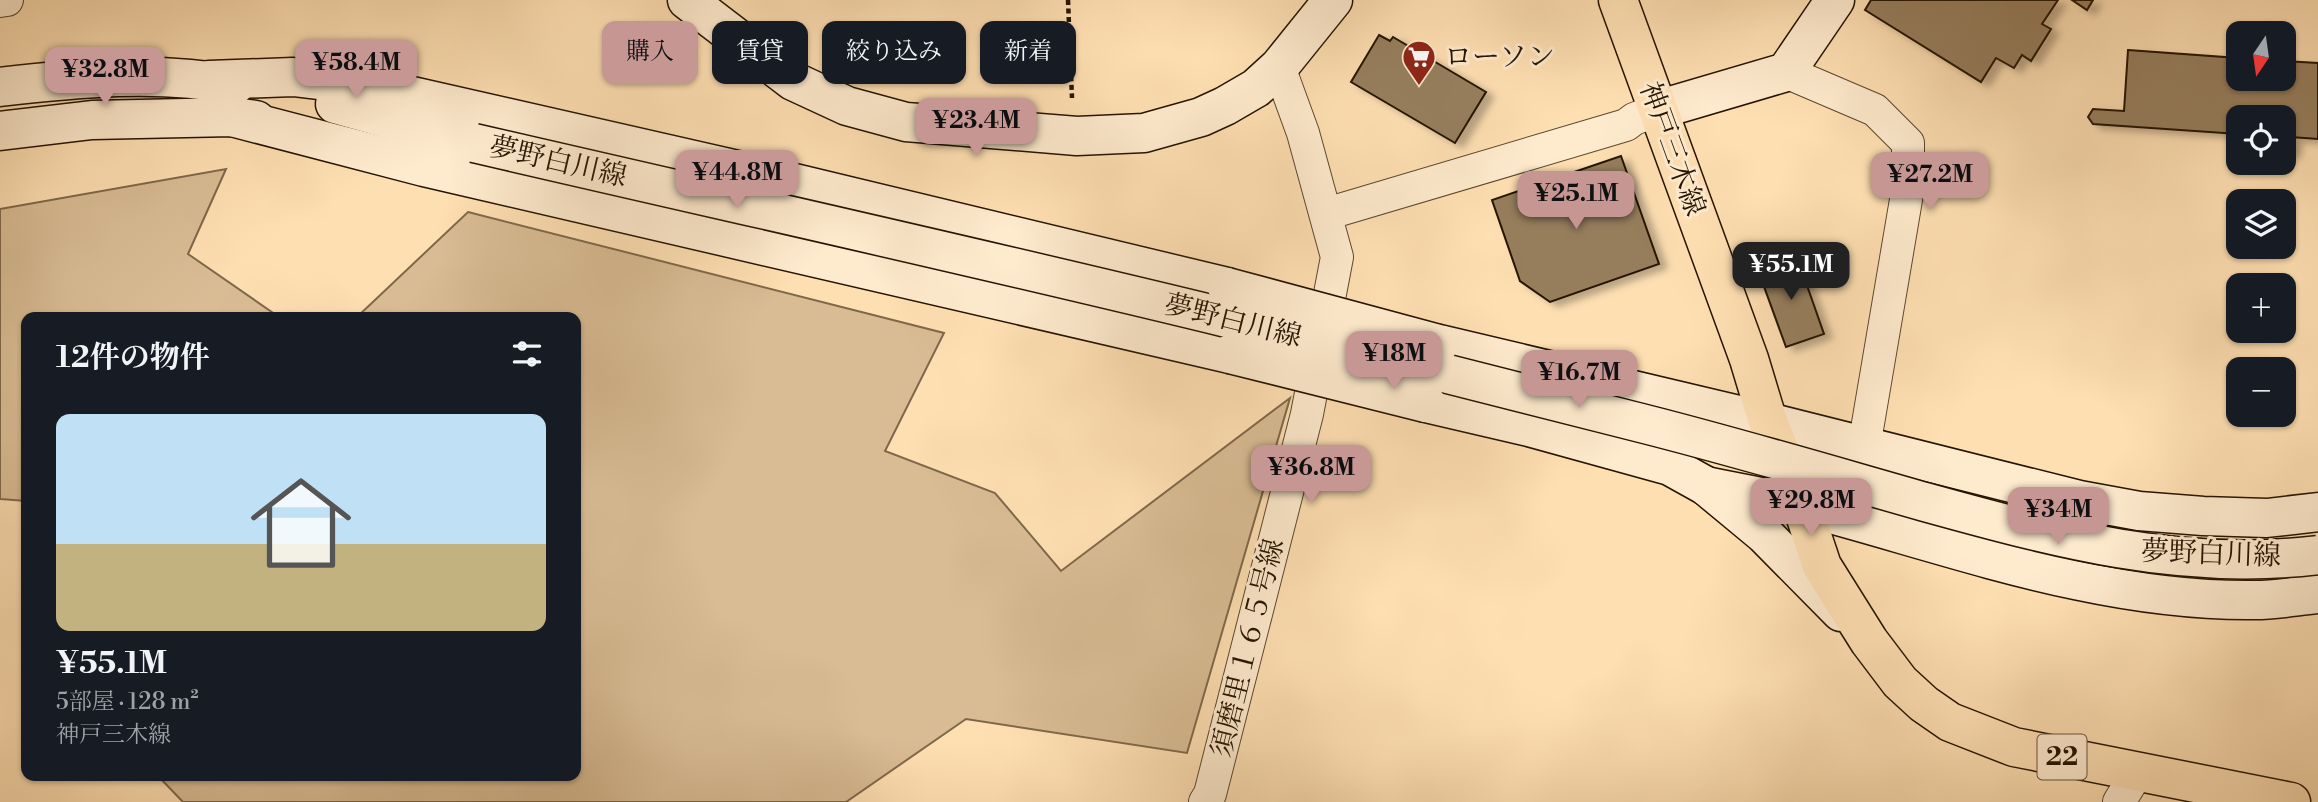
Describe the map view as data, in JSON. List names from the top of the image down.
{
  "streets": {
    "main road": ["神戸三木線", "22"],
    "street": ["夢野白川線", "須磨里１６５号線"]
  },
  "places": {
    "supermarket": ["ローソン"]
  },
  "north": "bottom",
  "page": {
    "map_buttons": ["+", "−"],
    "chip": [
      "購入",
      "賃貸",
      "絞り込み",
      "新着"
    ],
    "price": [
      "¥58.4M",
      "¥32.8M",
      "¥23.4M",
      "¥44.8M",
      "¥27.2M",
      "¥25.1M",
      "¥55.1M",
      "¥18M",
      "¥16.7M",
      "¥36.8M",
      "¥29.8M",
      "¥34M"
    ],
    "heading": "12件の物件",
    "list": [
      {
        "name": "¥55.1M",
        "note": "5部屋 · 128 m² · 神戸三木線"
      }
    ]
  }
}
